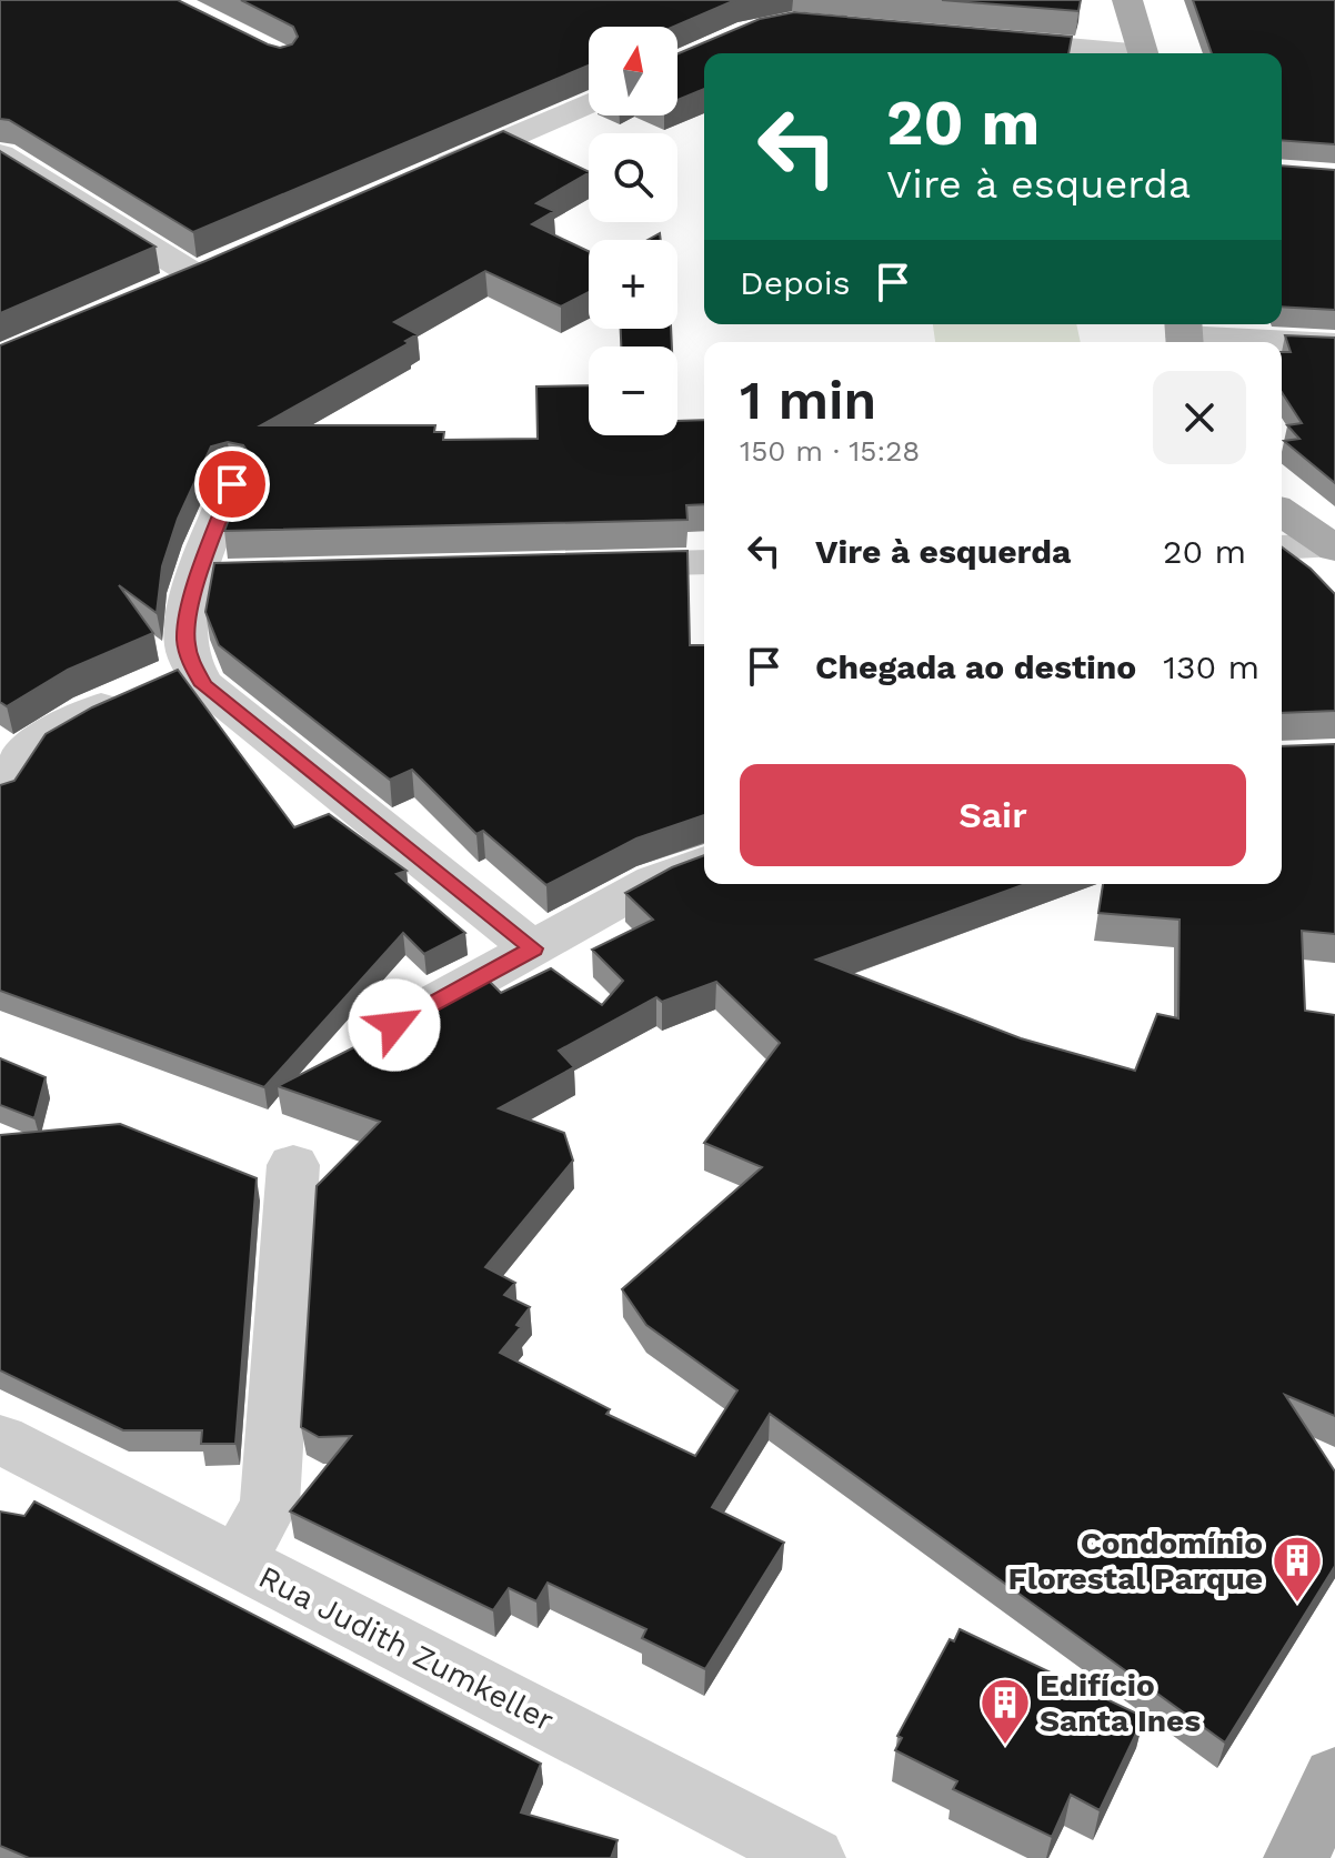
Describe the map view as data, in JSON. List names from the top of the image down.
{
  "streets": {
    "street": ["Rua Judith Zumkeller"]
  },
  "places": {
    "building": ["Condomínio Florestal Parque", "Edifício Santa Ines"]
  },
  "north": "top",
  "page": {
    "map_buttons": ["+", "−"],
    "turn": ["20 m", "Vire à esquerda"],
    "then": "Depois",
    "heading": ["1 min", "150 m · 15:28"],
    "list": [
      {
        "name": "Vire à esquerda",
        "value": "20 m"
      },
      {
        "name": "Chegada ao destino",
        "value": "130 m"
      }
    ],
    "buttons": "Sair"
  }
}
